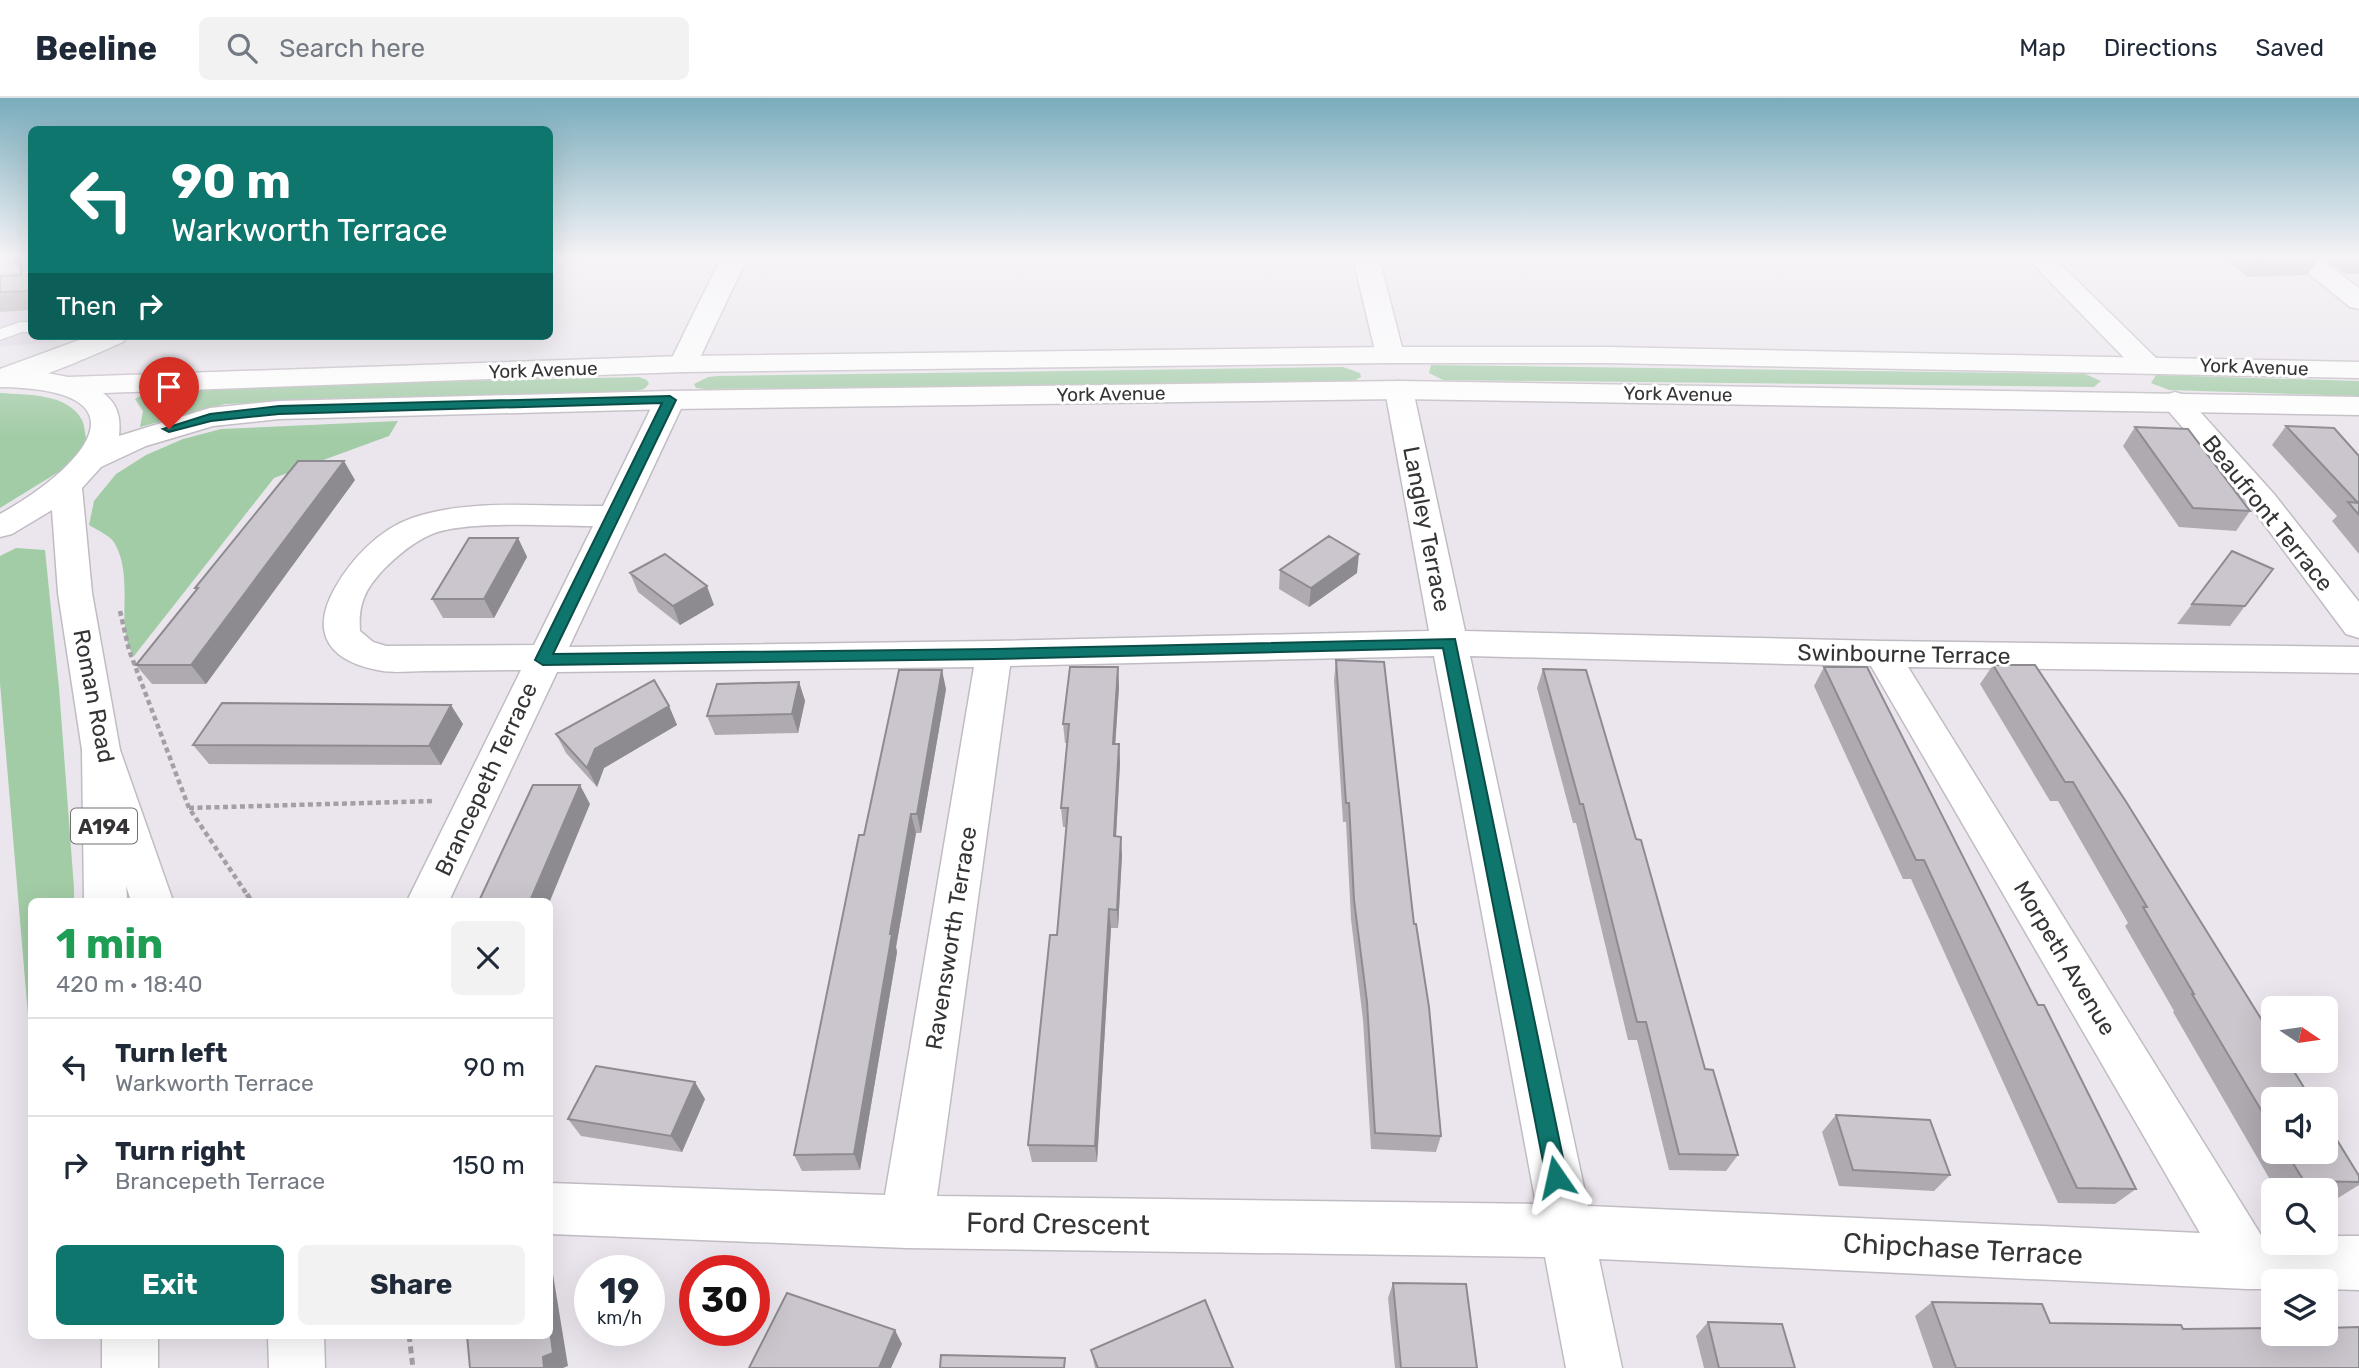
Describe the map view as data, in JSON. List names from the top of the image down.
{
  "streets": {
    "main road": [
      "York Avenue",
      "Beaufront Terrace",
      "Langley Terrace",
      "Swinbourne Terrace",
      "Roman Road",
      "Brancepeth Terrace",
      "A194",
      "Ravensworth Terrace",
      "Morpeth Avenue",
      "Ford Crescent",
      "Chipchase Terrace"
    ]
  },
  "crossings": [
    ["York Avenue", "Beaufront Terrace"],
    ["York Avenue", "Langley Terrace"],
    ["York Avenue", "Roman Road"],
    ["York Avenue", "Brancepeth Terrace"],
    ["Langley Terrace", "Swinbourne Terrace"],
    ["Langley Terrace", "Ford Crescent"],
    ["Langley Terrace", "Chipchase Terrace"],
    ["Swinbourne Terrace", "Brancepeth Terrace"],
    ["Swinbourne Terrace", "Ravensworth Terrace"],
    ["Swinbourne Terrace", "Morpeth Avenue"],
    ["Roman Road", "A194"],
    ["Ravensworth Terrace", "Ford Crescent"],
    ["Morpeth Avenue", "Chipchase Terrace"],
    ["Ford Crescent", "Chipchase Terrace"]
  ],
  "north": "right",
  "page": {
    "header": "Beeline",
    "search": "Search here",
    "nav": ["Map", "Directions", "Saved"],
    "turn": ["90 m", "Warkworth Terrace"],
    "then": "Then",
    "heading": ["1 min", "420 m · 18:40"],
    "list": [
      {
        "name": "Turn left",
        "note": "Warkworth Terrace",
        "value": "90 m"
      },
      {
        "name": "Turn right",
        "note": "Brancepeth Terrace",
        "value": "150 m"
      }
    ],
    "buttons": ["Exit", "Share"],
    "speed": "19 km/h",
    "limit": "30"
  }
}
